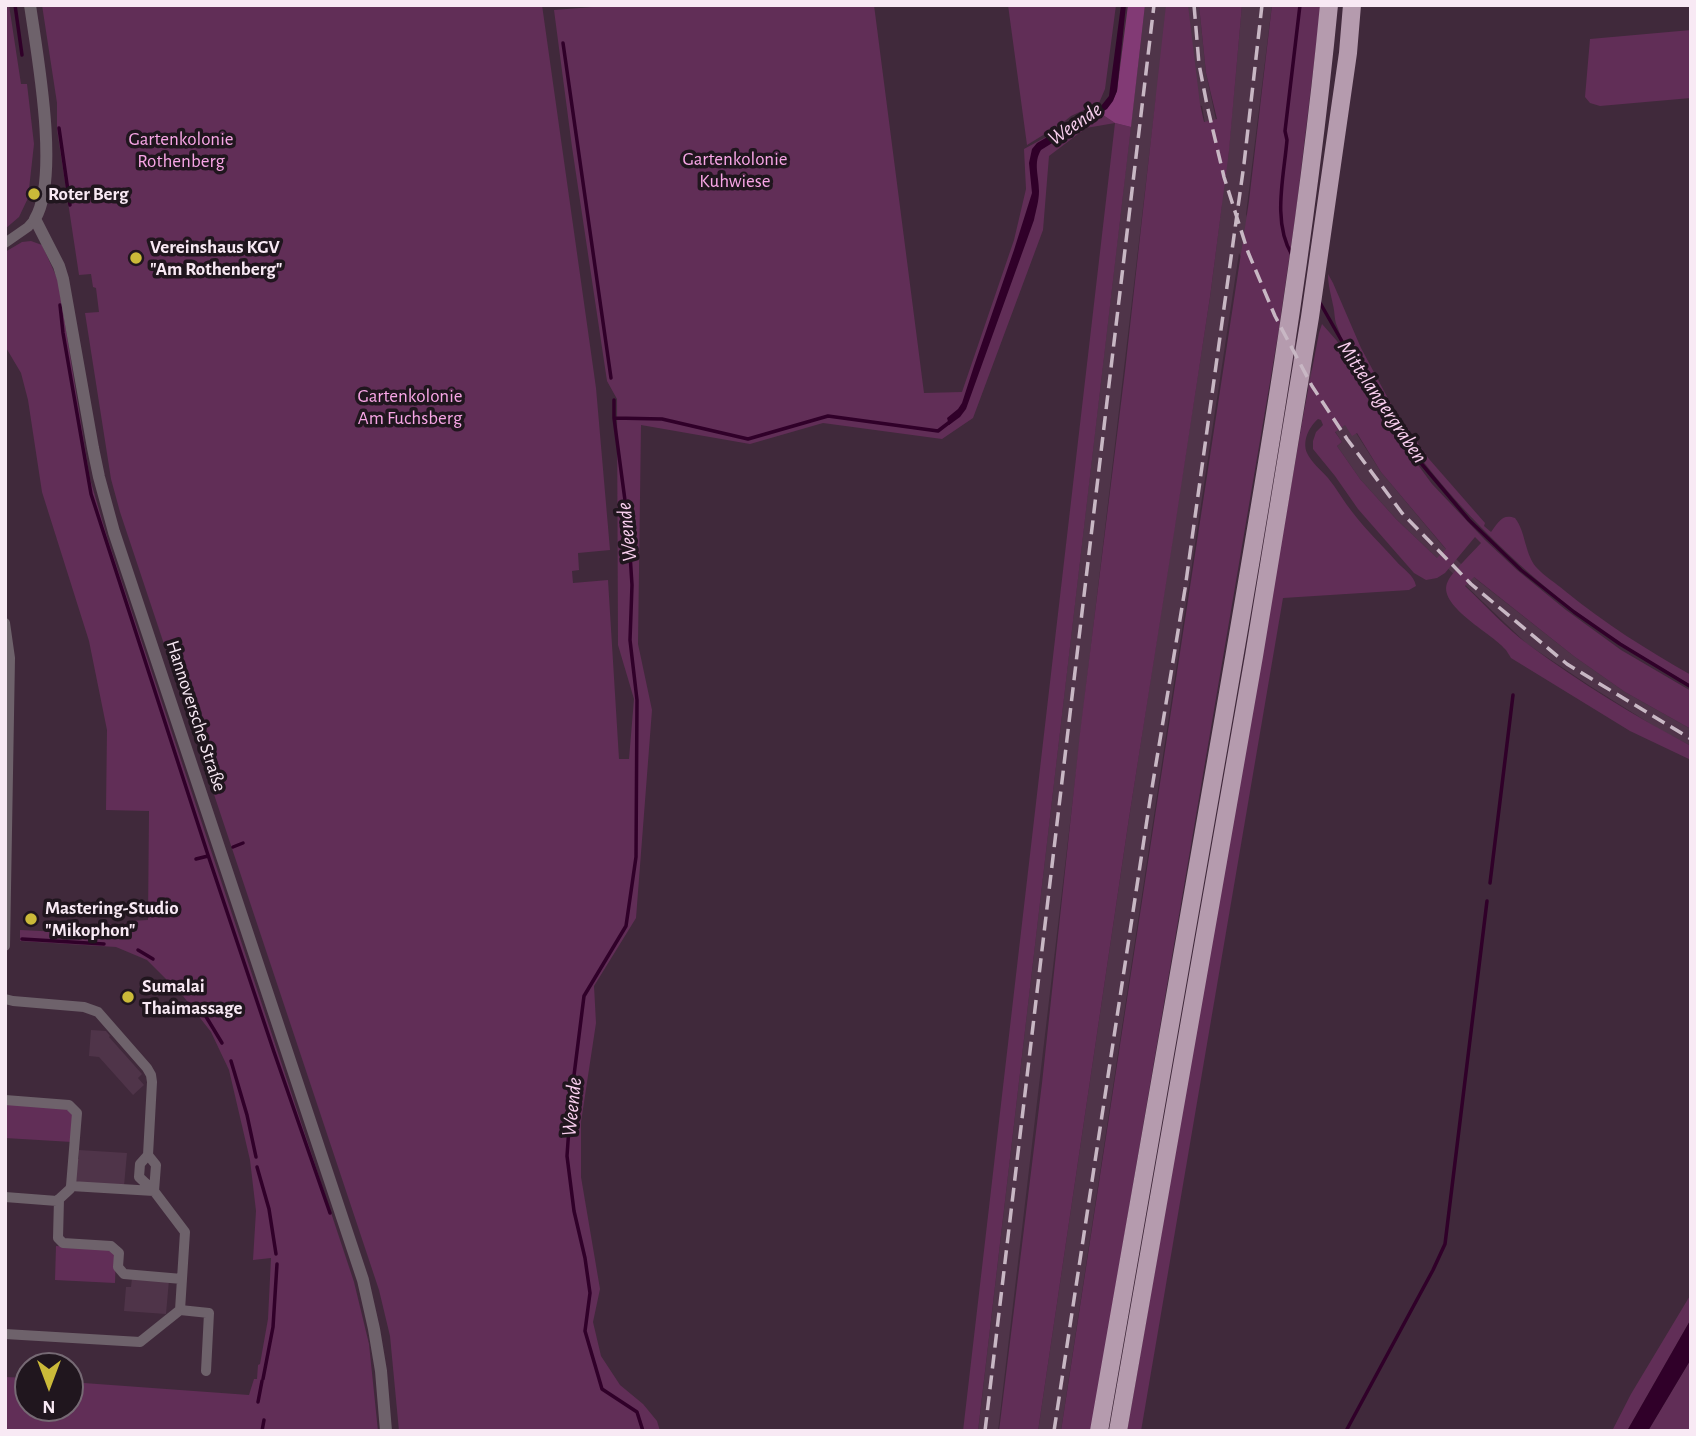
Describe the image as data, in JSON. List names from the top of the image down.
{
  "streets": {
    "street": ["Hannoversche Straße"]
  },
  "water": ["Weende", "Mittelangergraben"],
  "parks": ["Gartenkolonie Rothenberg", "Gartenkolonie Kuhwiese", "Gartenkolonie Am Fuchsberg"],
  "places": [
    "Roter Berg",
    "Vereinshaus KGV \"Am Rothenberg\"",
    "Mastering-Studio \"Mikophon\"",
    "Sumalai Thaimassage"
  ],
  "north": "bottom"
}
